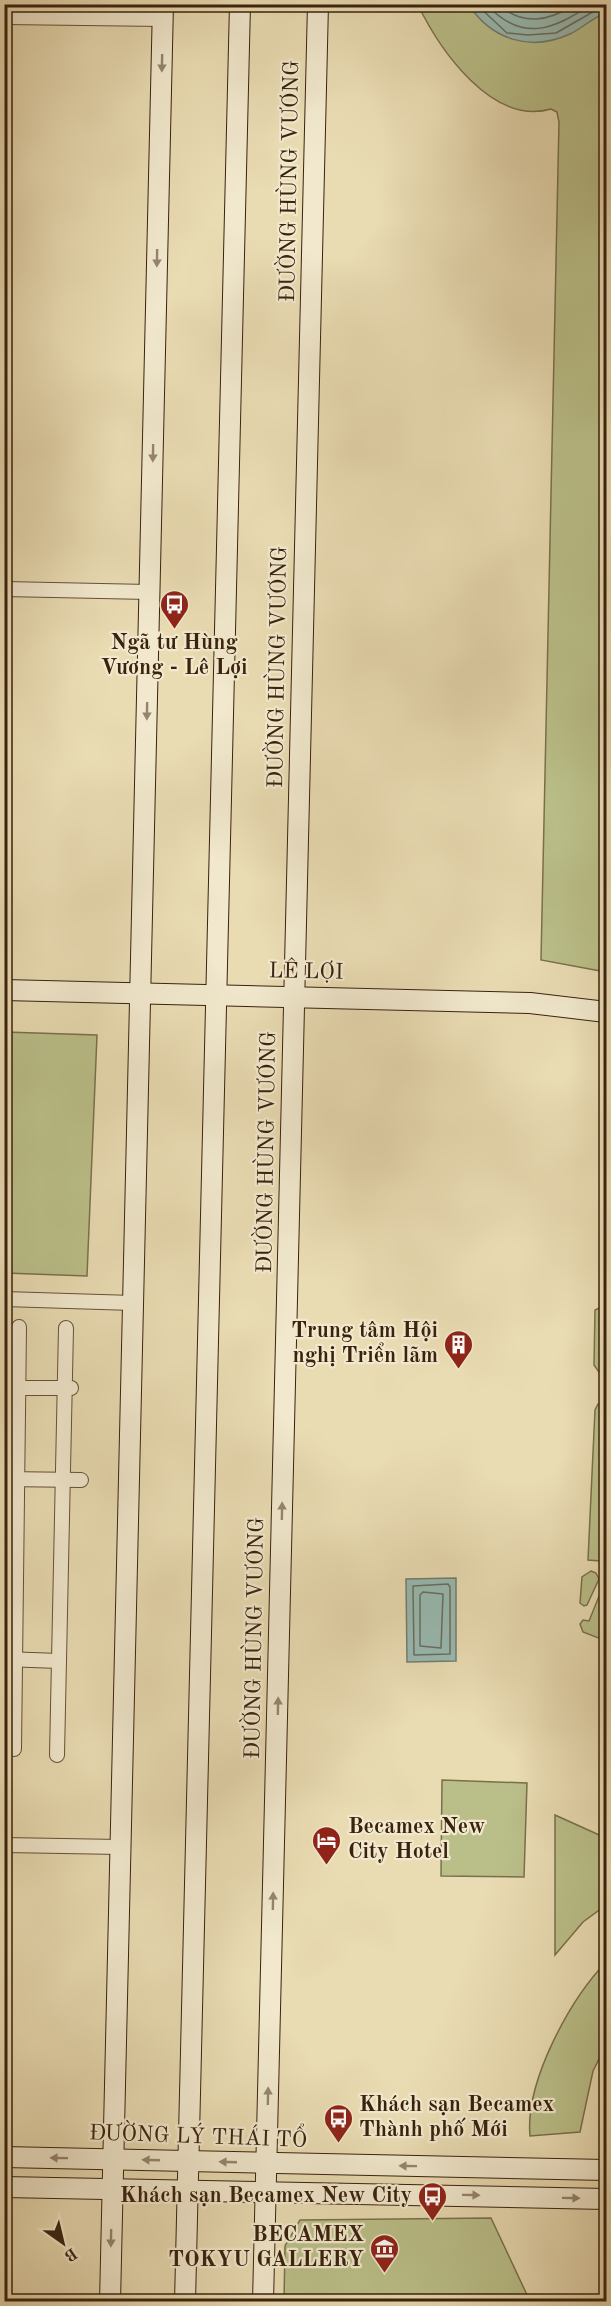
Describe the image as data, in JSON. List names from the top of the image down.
{
  "streets": {
    "main road": ["ĐƯỜNG HÙNG VƯƠNG", "LÊ LỢI", "ĐƯỜNG LÝ THÁI TỔ"]
  },
  "crossings": [
    ["ĐƯỜNG HÙNG VƯƠNG", "LÊ LỢI"],
    ["ĐƯỜNG HÙNG VƯƠNG", "ĐƯỜNG LÝ THÁI TỔ"]
  ],
  "places": {
    "bus stop": ["Ngã tư Hùng Vương - Lê Lợi", "Khách sạn Becamex Thành phố Mới", "Khách sạn Becamex New City"],
    "building": ["Trung tâm Hội nghị Triển lãm"],
    "hotel": ["Becamex New City Hotel"],
    "museum": ["BECAMEX TOKYU GALLERY"]
  },
  "north": "bottom right"
}
